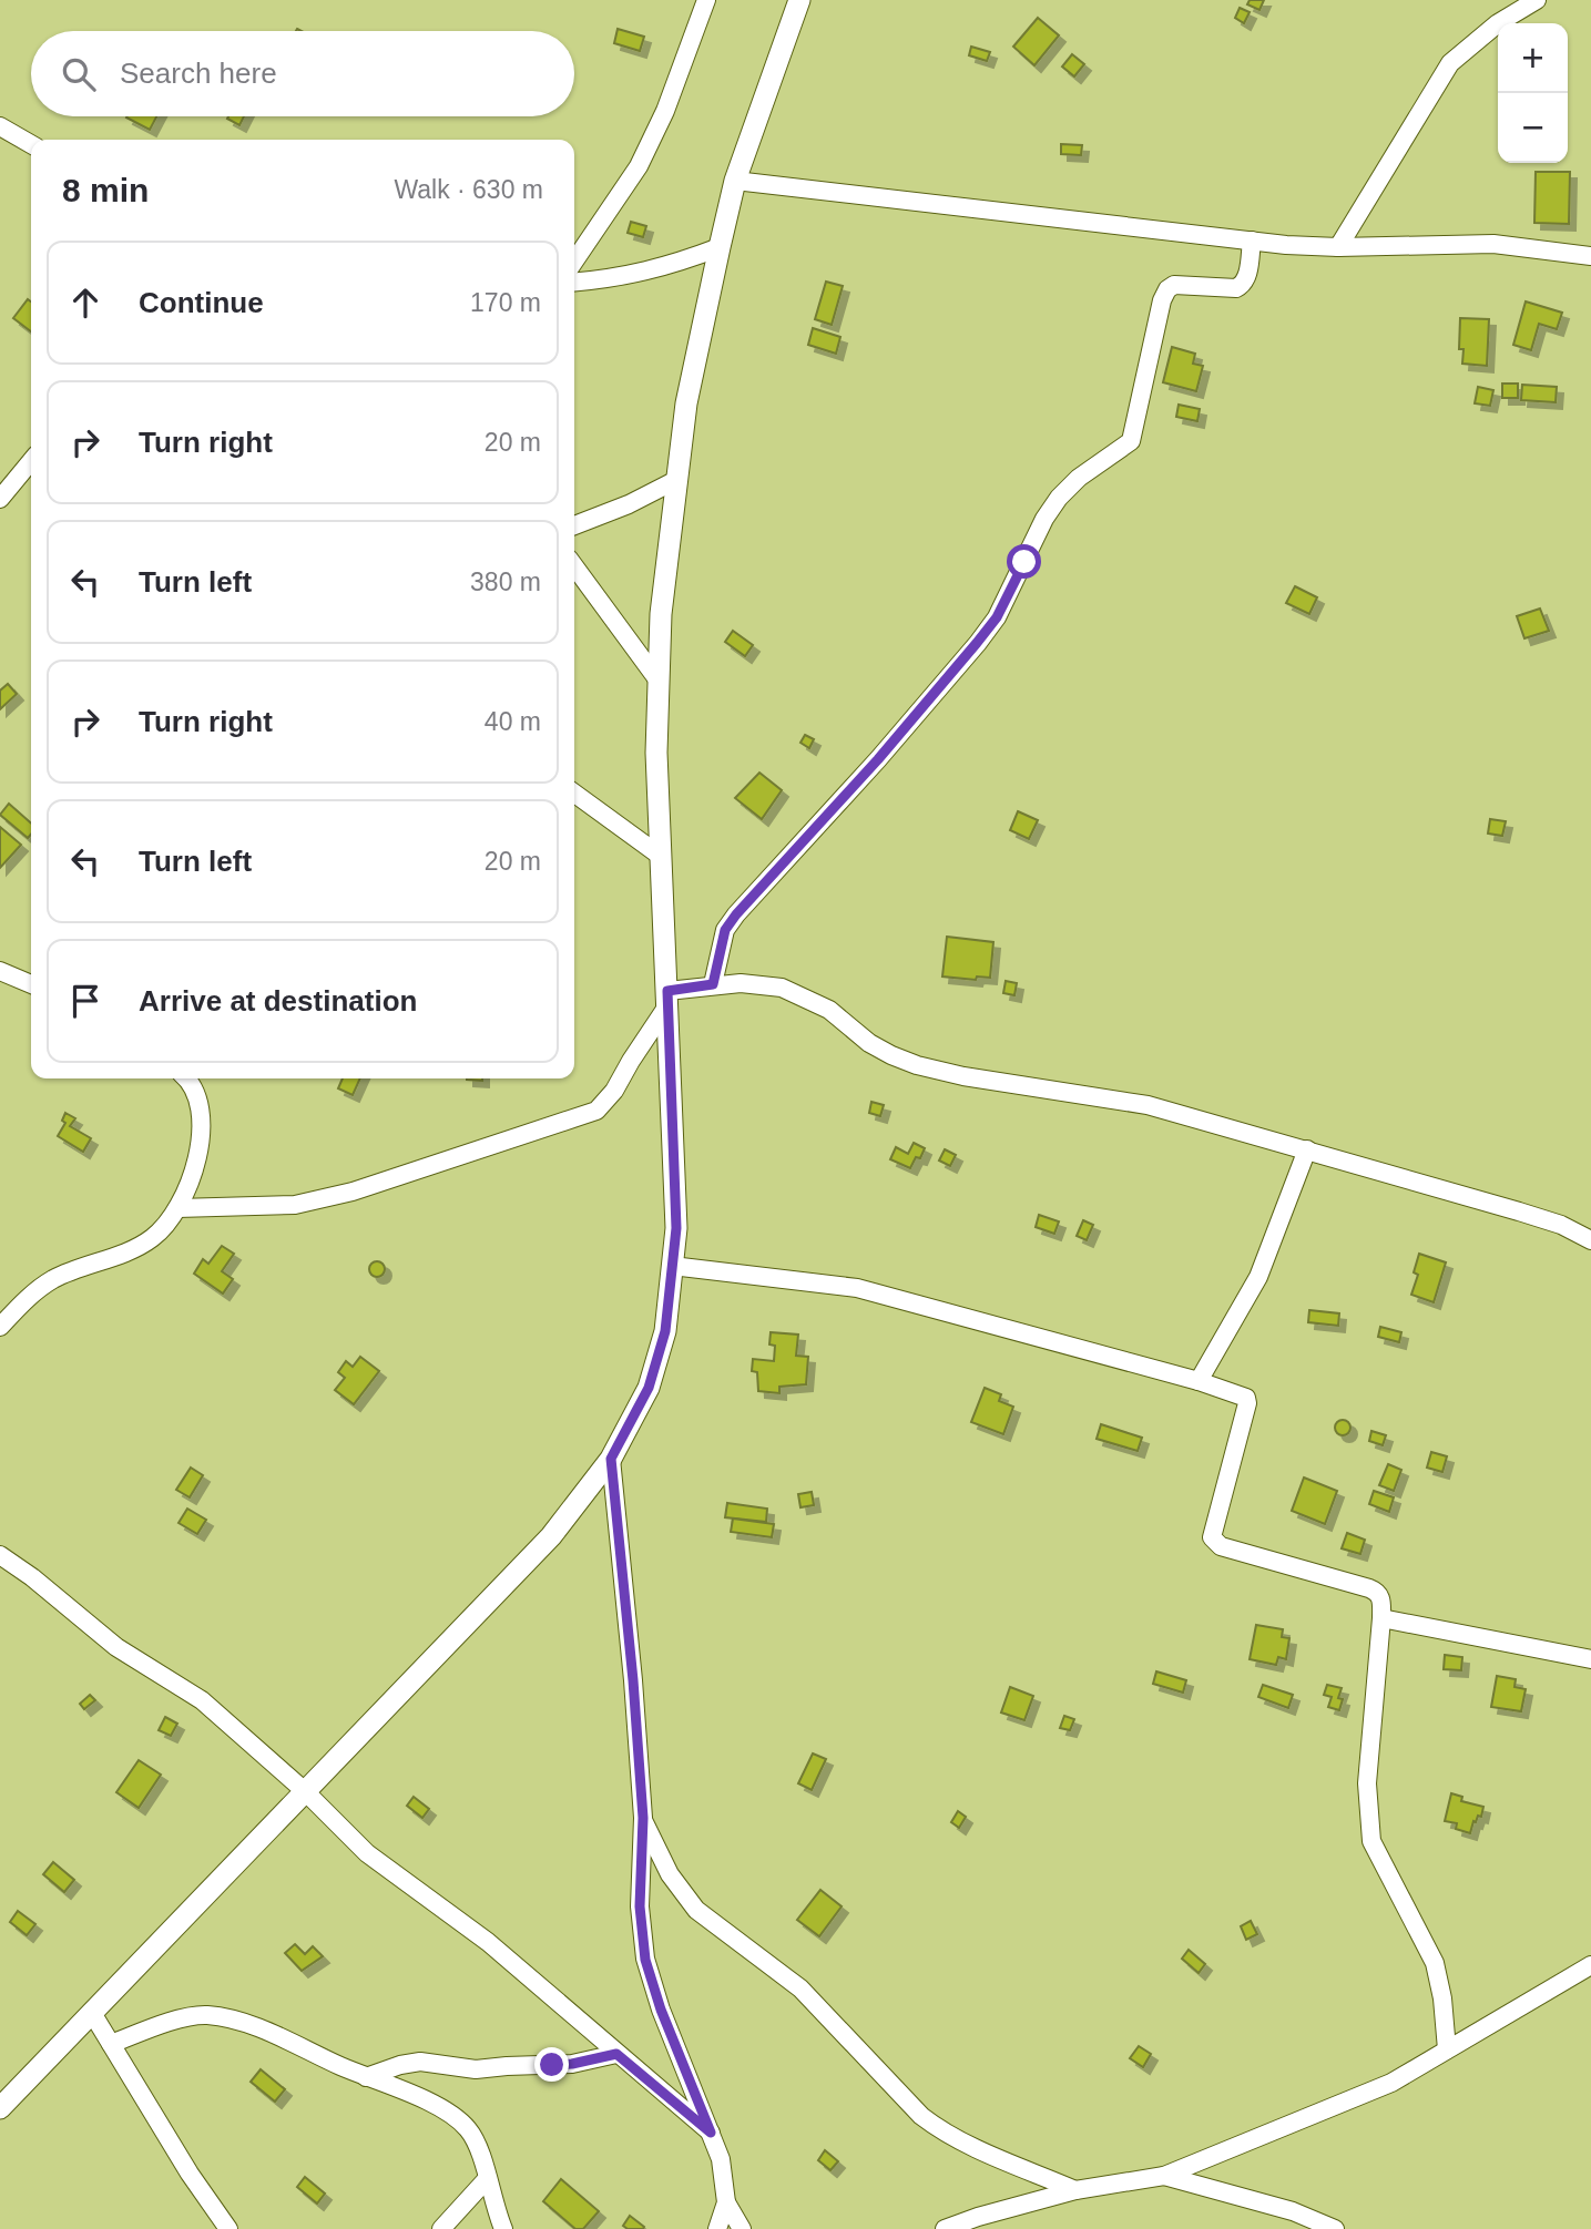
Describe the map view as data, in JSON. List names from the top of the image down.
{
  "page": {
    "map_buttons": ["+", "−"],
    "search": "Search here",
    "heading": ["8 min", "Walk · 630 m"],
    "list": [
      ["Continue", "170 m"],
      ["Turn right", "20 m"],
      ["Turn left", "380 m"],
      ["Turn right", "40 m"],
      ["Turn left", "20 m"],
      "Arrive at destination"
    ]
  }
}
